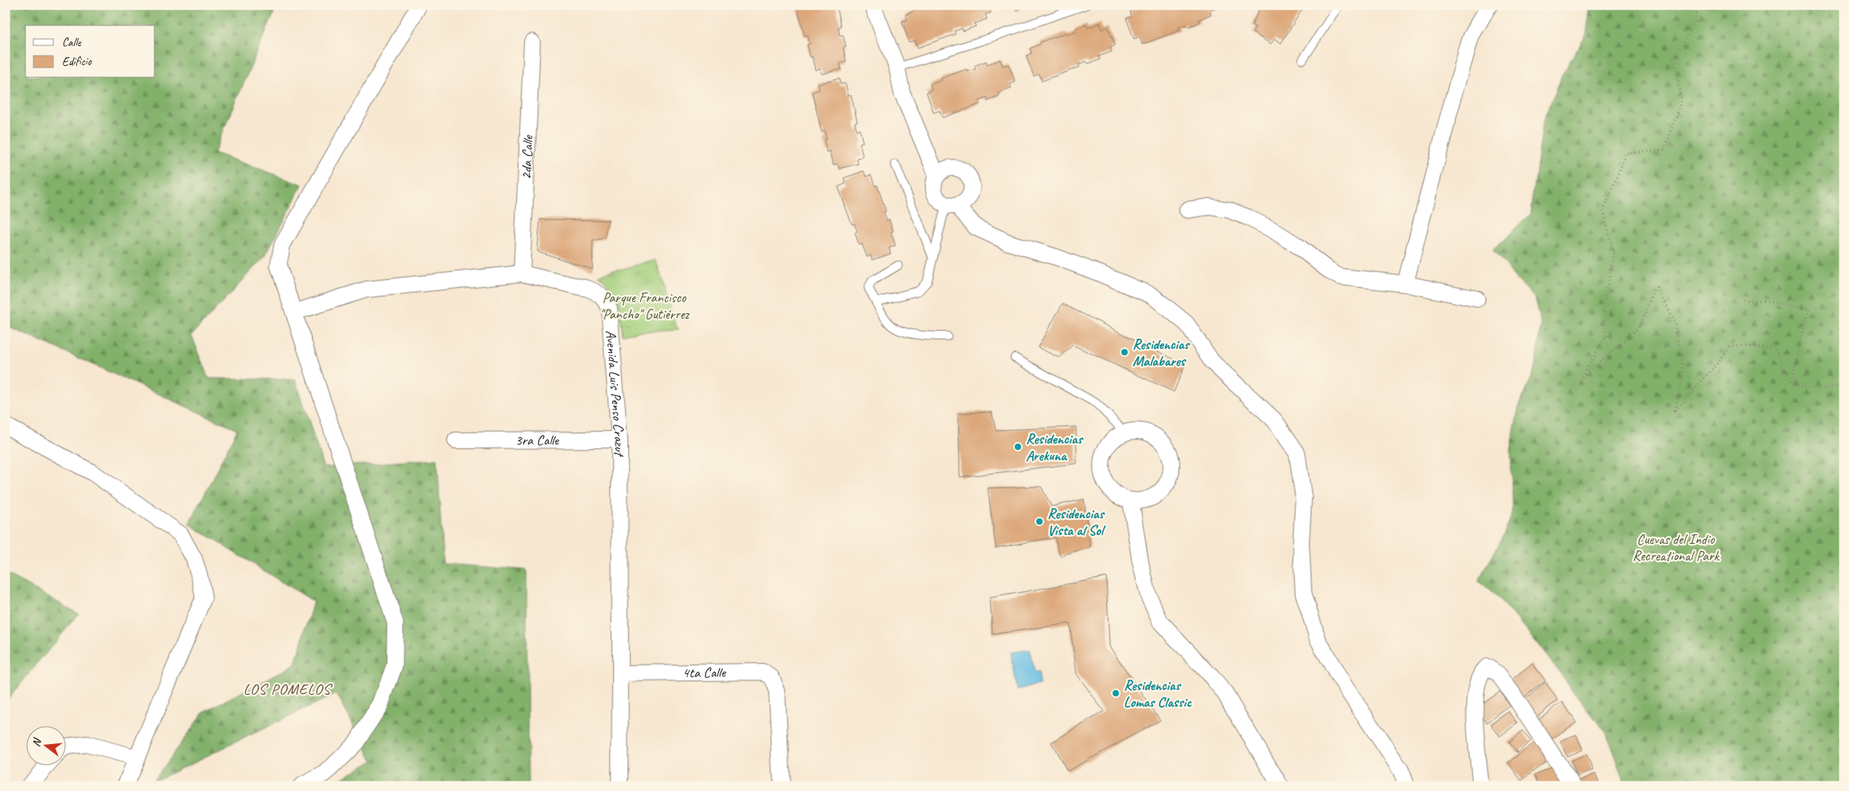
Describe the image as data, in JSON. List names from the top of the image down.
{
  "streets": {
    "street": [
      "2da Calle",
      "Avenida Luis Penso Crazut",
      "3ra Calle",
      "4ta Calle"
    ]
  },
  "crossings": [
    ["2da Calle", "Avenida Luis Penso Crazut"],
    ["Avenida Luis Penso Crazut", "3ra Calle"],
    ["Avenida Luis Penso Crazut", "4ta Calle"]
  ],
  "districts": ["LOS POMELOS"],
  "parks": ["Parque Francisco \"Pancho\" Gutiérrez", "Cuevas del Indio Recreational Park"],
  "places": [
    "Residencias Malabares",
    "Residencias Arekuna",
    "Residencias Vista al Sol",
    "Residencias Lomas Classic"
  ],
  "legend": ["Calle", "Edificio"],
  "north": "left"
}
